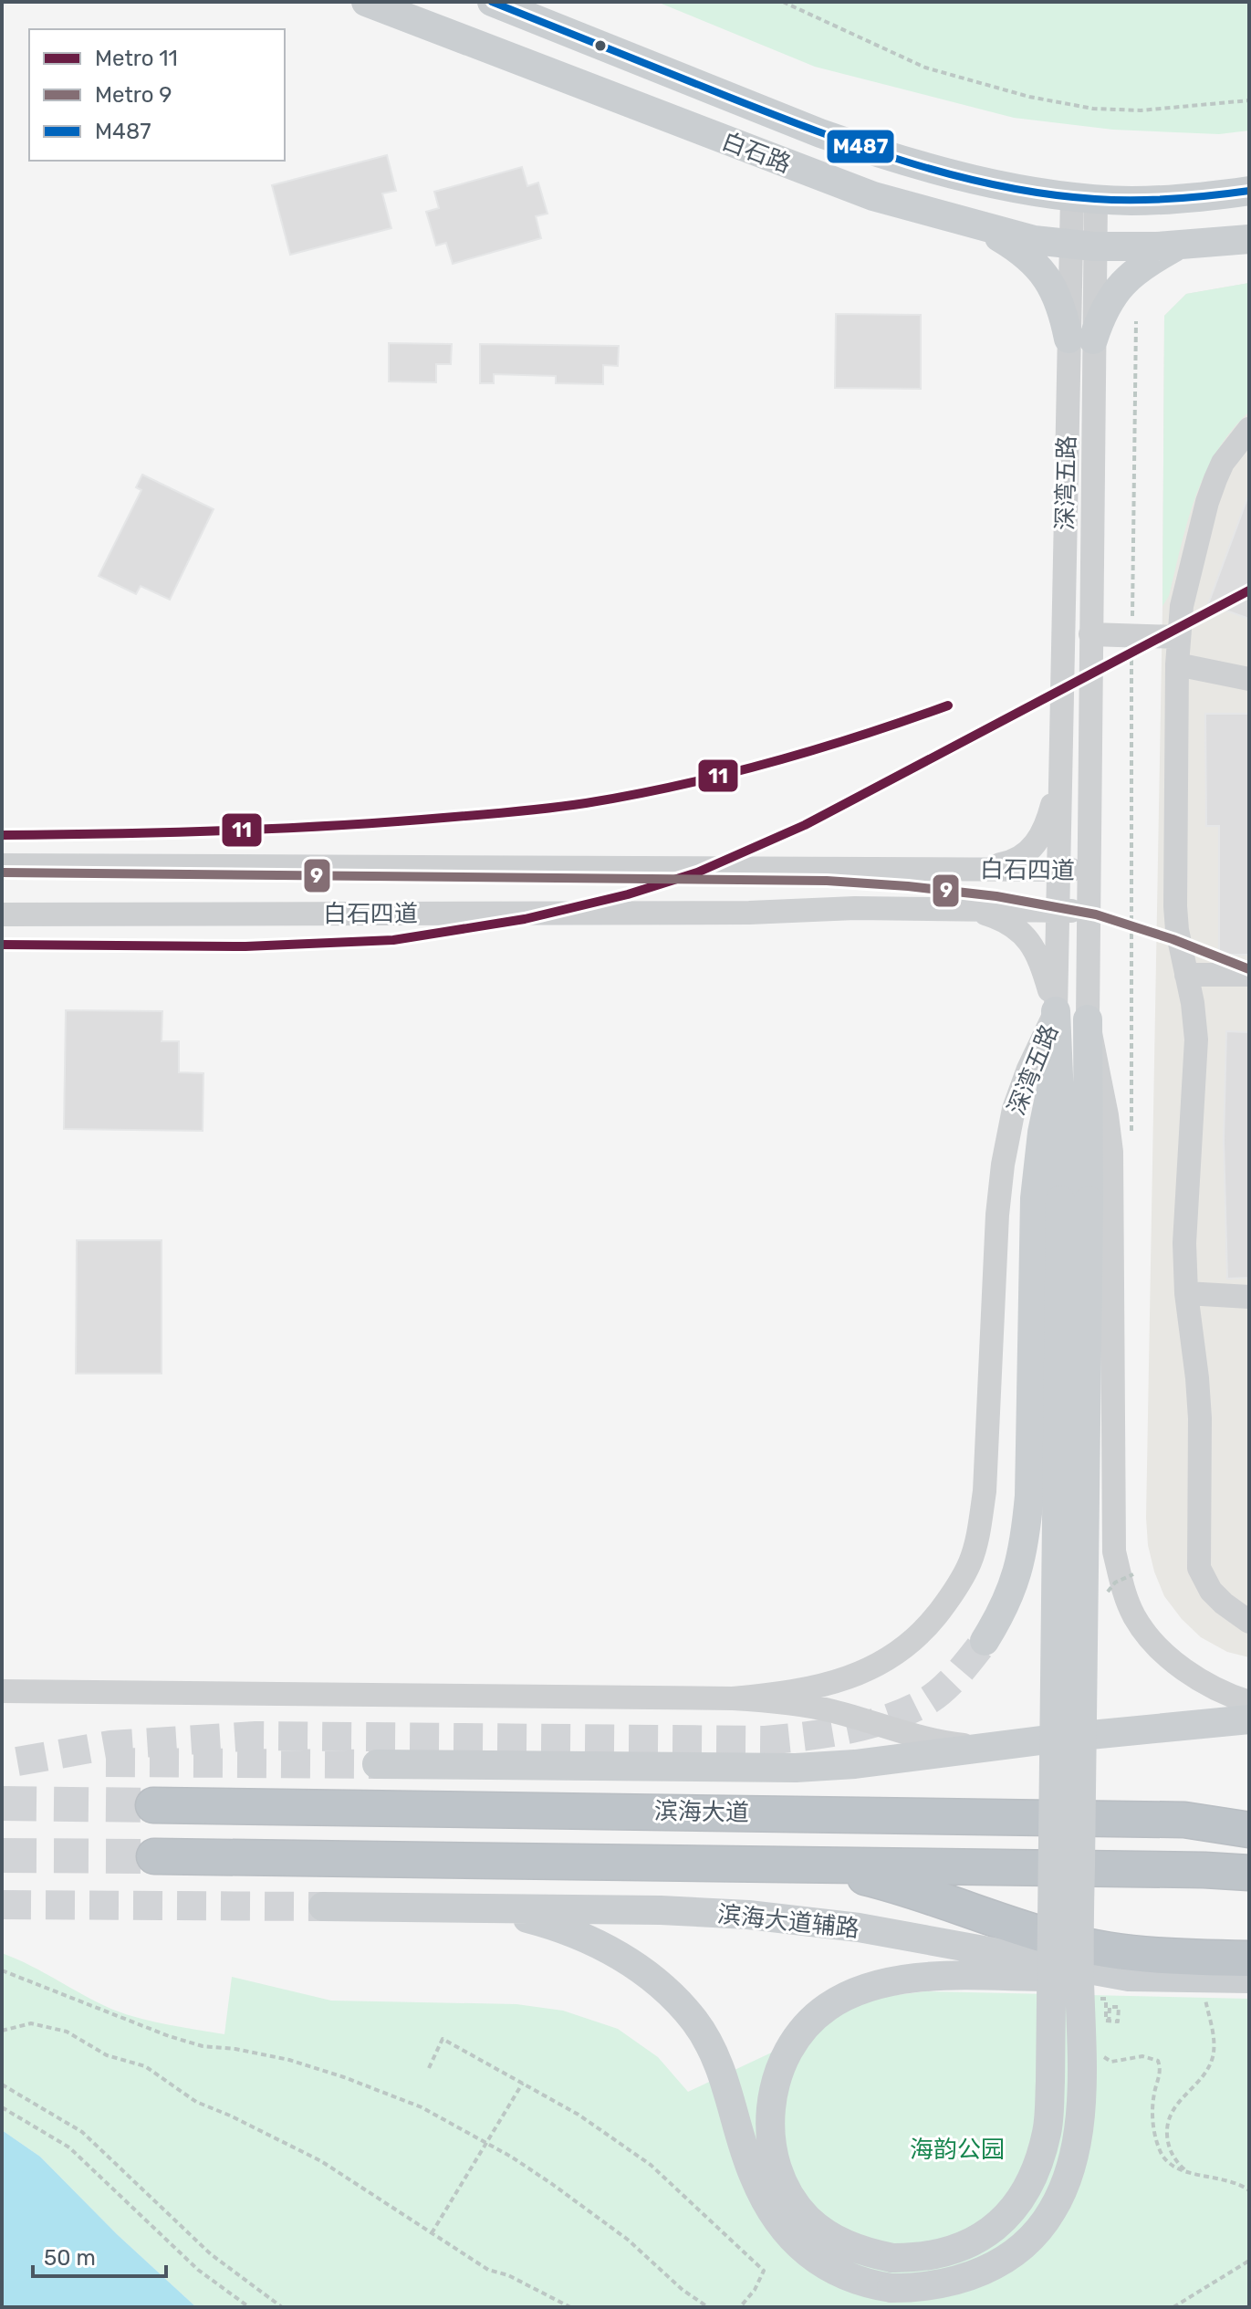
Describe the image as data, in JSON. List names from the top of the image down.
{
  "streets": {
    "highway": ["滨海大道"],
    "main road": ["白石路", "滨海大道辅路"],
    "street": ["深湾五路", "白石四道"]
  },
  "crossings": [
    ["白石路", "深湾五路"],
    ["深湾五路", "白石四道"]
  ],
  "parks": ["海韵公园"],
  "lines": ["transit line M487", "metro line 11", "metro line 9"],
  "legend": ["Metro 11", "Metro 9", "M487"],
  "scale_bar": "50 m"
}
